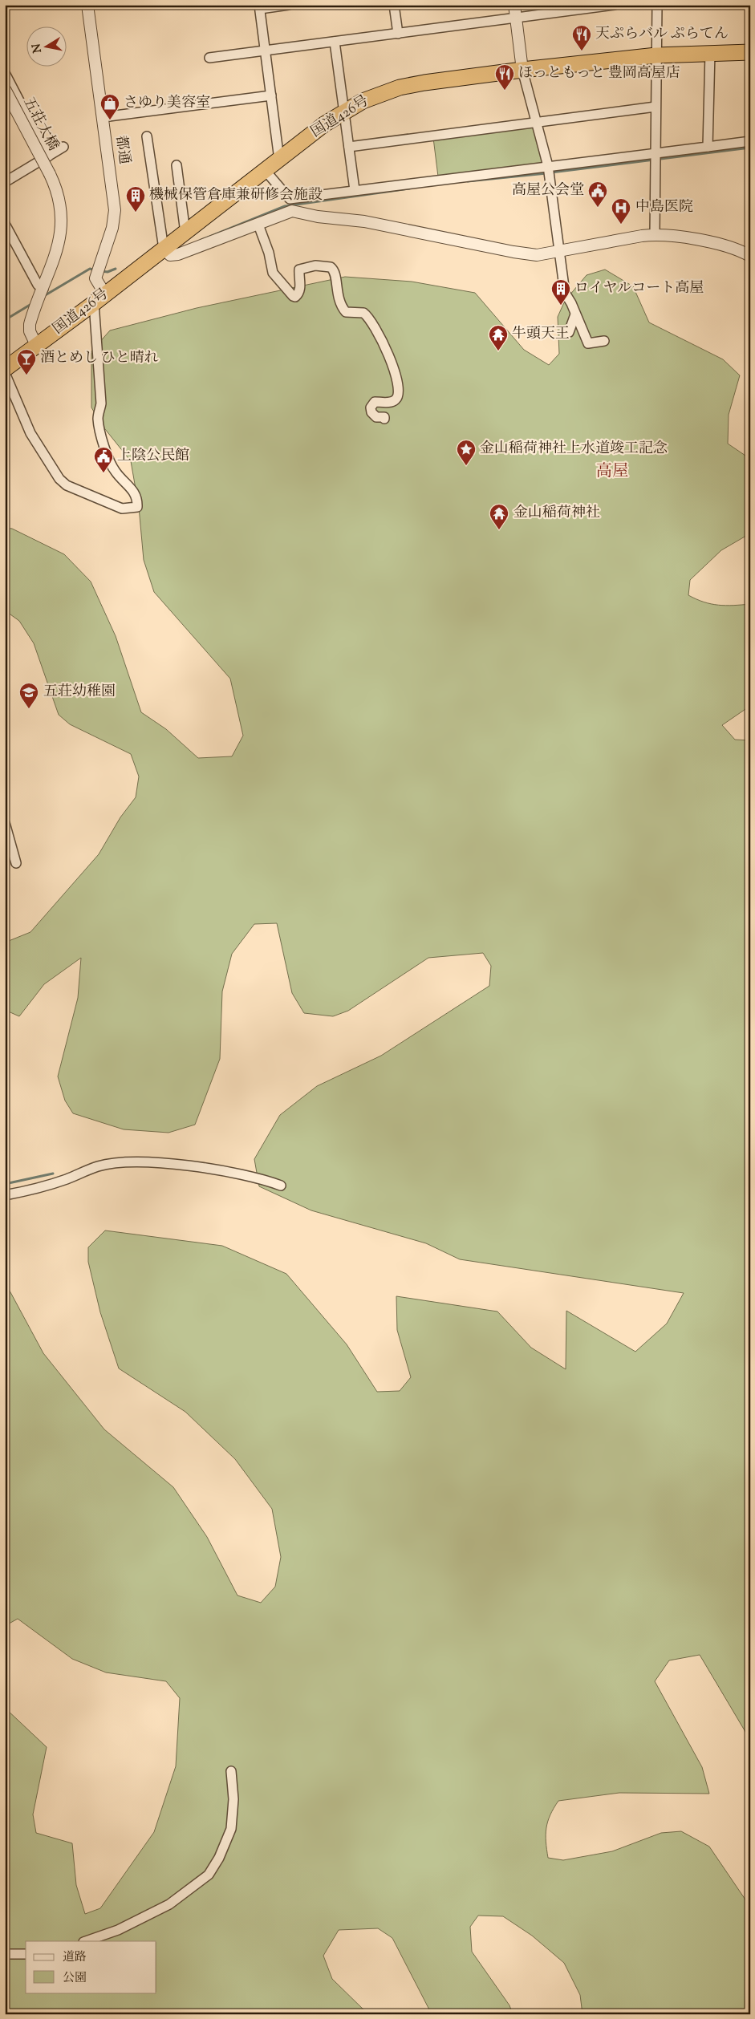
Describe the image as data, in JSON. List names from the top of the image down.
{
  "streets": {
    "highway": ["国道426号"],
    "street": ["五荘大橋", "都通"]
  },
  "crossings": [
    ["国道426号", "五荘大橋"],
    ["国道426号", "都通"]
  ],
  "districts": ["高屋"],
  "places": {
    "restaurant": ["天ぷらバル ぷらてん", "ほっともっと 豊岡高屋店"],
    "shop": ["さゆり美容室"],
    "public building": ["高屋公会堂", "上陰公民館"],
    "building": ["機械保管倉庫兼研修会施設", "ロイヤルコート高屋"],
    "hospital": ["中島医院"],
    "temple": ["牛頭天王", "金山稲荷神社"],
    "bar": ["酒とめし ひと晴れ"],
    "place": ["金山稲荷神社上水道竣工記念"],
    "school or university": ["五荘幼稚園"]
  },
  "legend": ["道路", "公園"],
  "north": "left"
}
